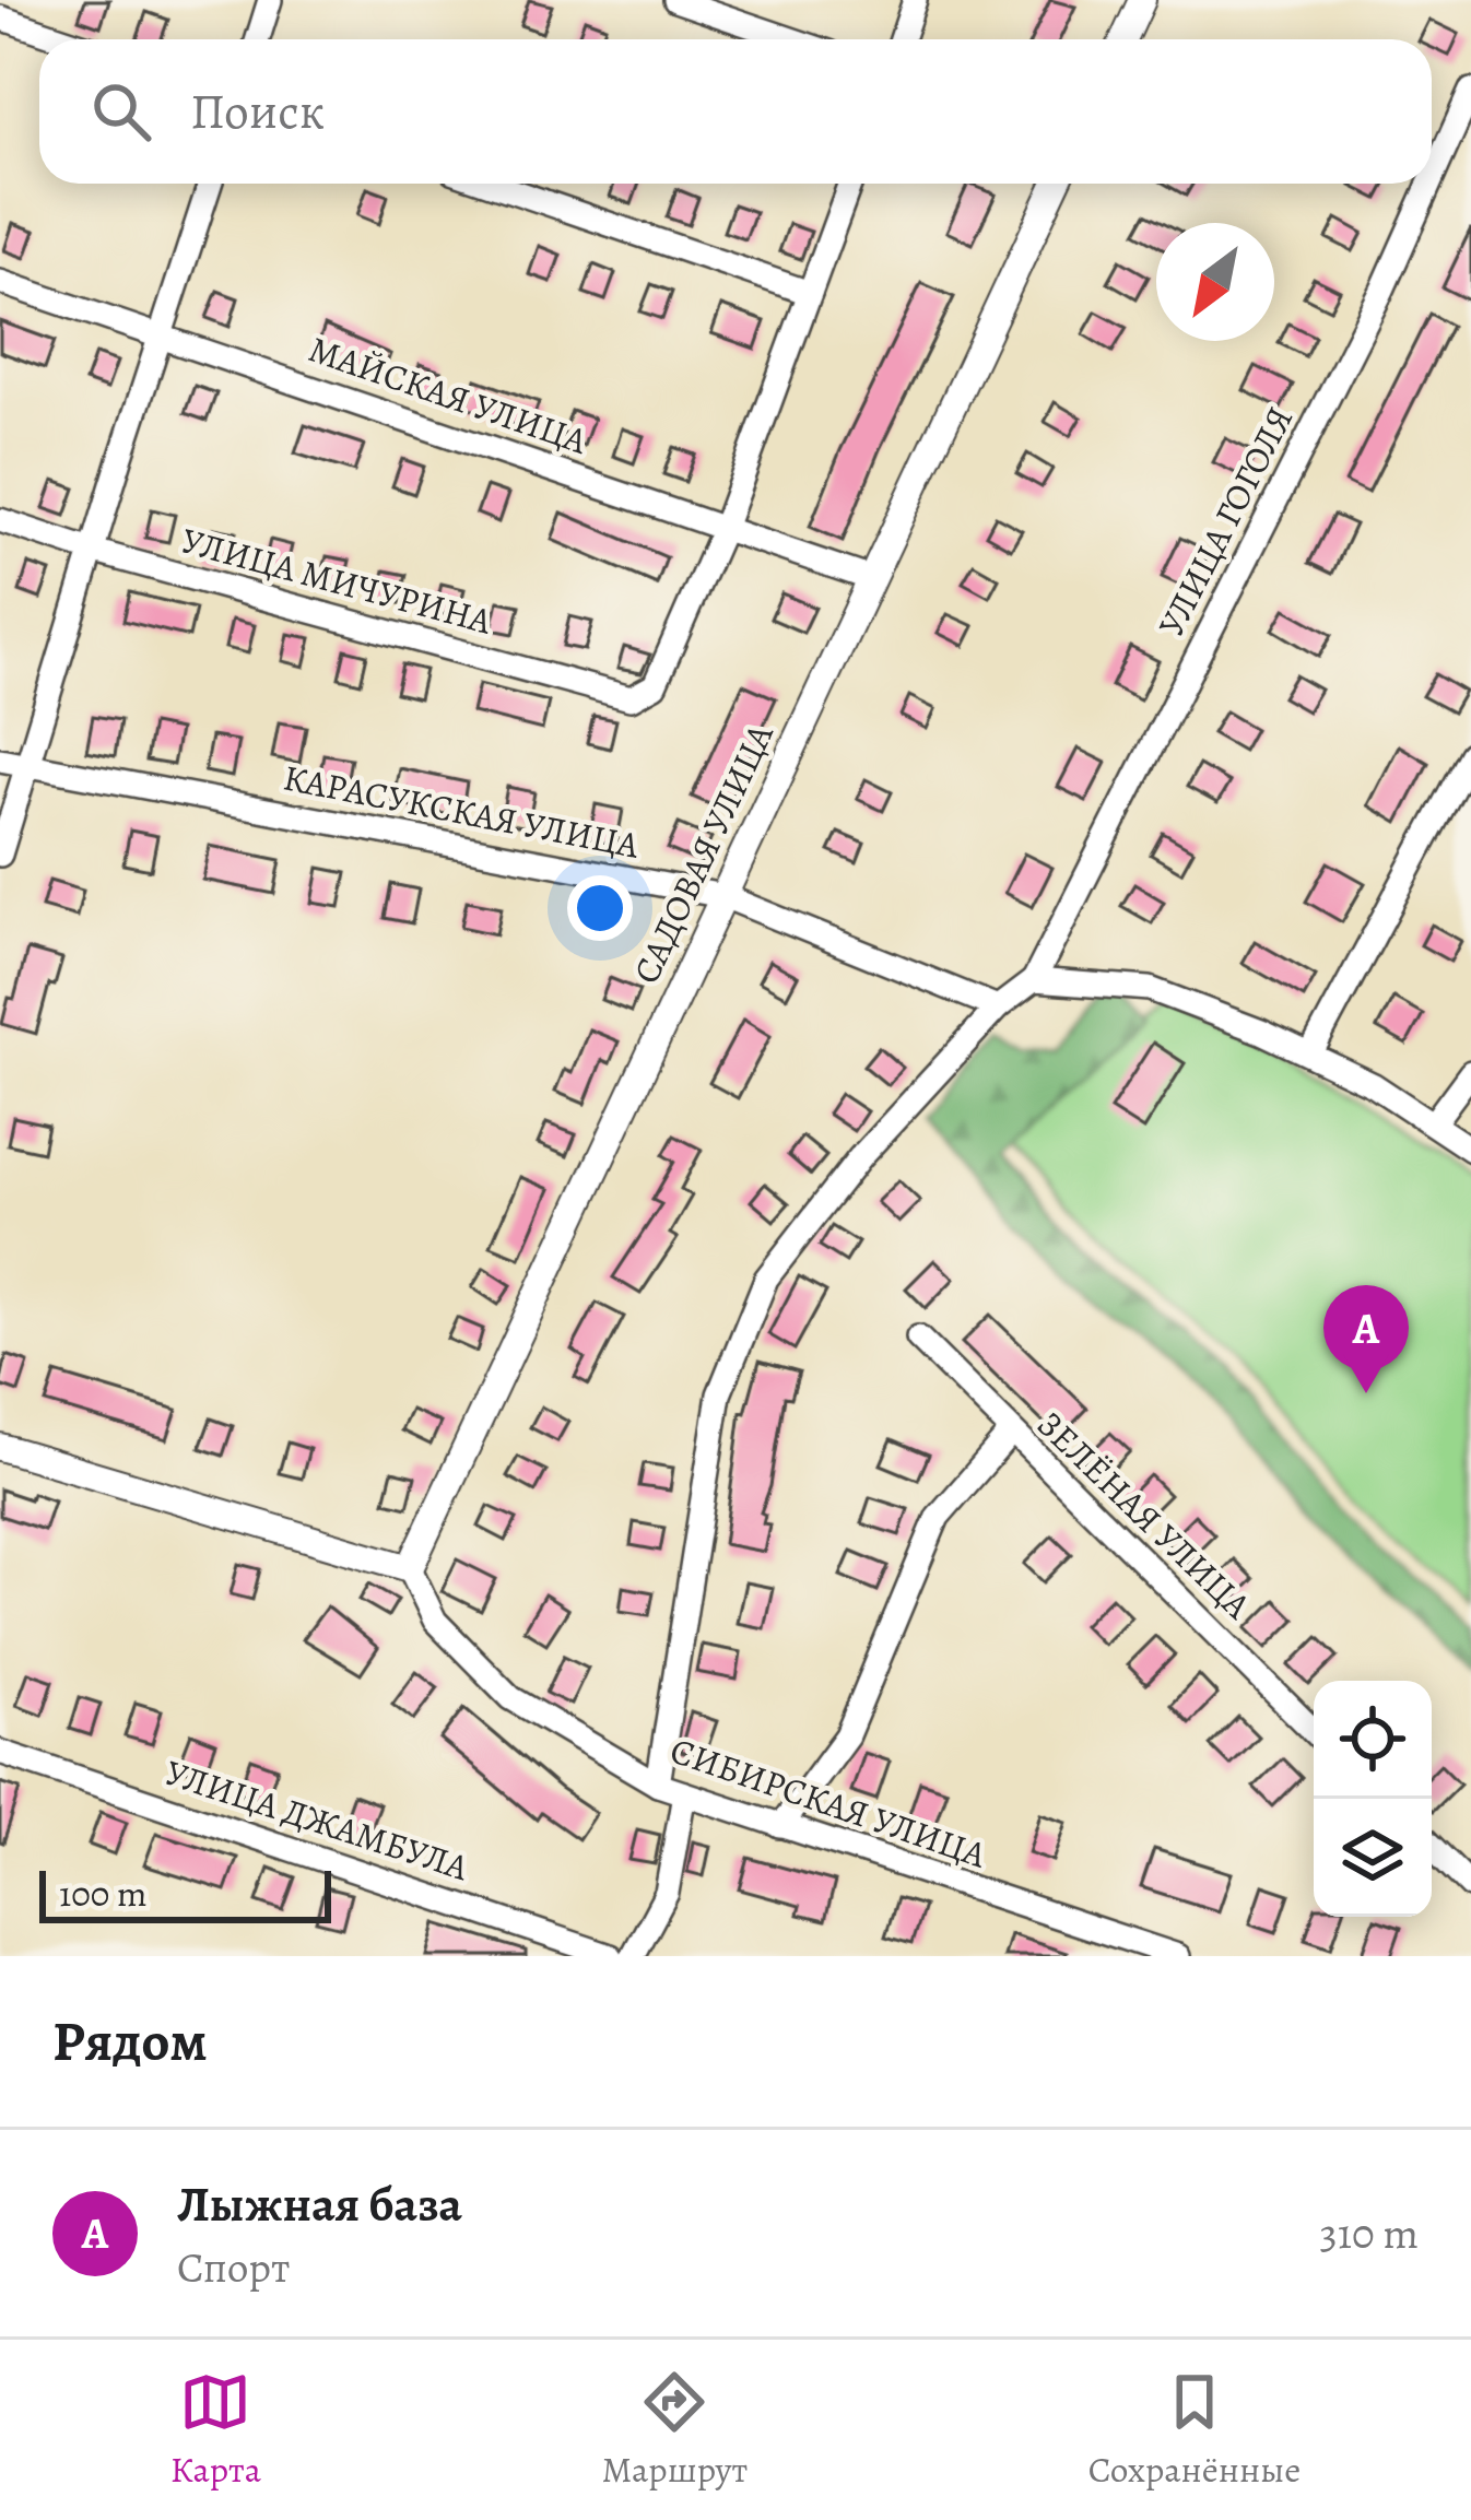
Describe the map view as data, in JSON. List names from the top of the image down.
{
  "streets": {
    "street": [
      "МАЙСКАЯ УЛИЦА",
      "УЛИЦА ГОГОЛЯ",
      "УЛИЦА МИЧУРИНА",
      "КАРАСУКСКАЯ УЛИЦА",
      "САДОВАЯ УЛИЦА",
      "ЗЕЛЁНАЯ УЛИЦА",
      "СИБИРСКАЯ УЛИЦА",
      "УЛИЦА ДЖАМБУЛА"
    ]
  },
  "crossings": [
    ["МАЙСКАЯ УЛИЦА", "УЛИЦА МИЧУРИНА"],
    ["МАЙСКАЯ УЛИЦА", "САДОВАЯ УЛИЦА"],
    ["КАРАСУКСКАЯ УЛИЦА", "САДОВАЯ УЛИЦА"],
    ["САДОВАЯ УЛИЦА", "СИБИРСКАЯ УЛИЦА"]
  ],
  "scale_bar": "100 m",
  "north": "bottom left",
  "page": {
    "search": "Поиск",
    "pins": "A",
    "scale": "100 m",
    "heading": "Рядом",
    "list": [
      {
        "mark": "A",
        "name": "Лыжная база",
        "note": "Спорт",
        "value": "310 m"
      }
    ],
    "nav": ["Карта", "Маршрут", "Сохранённые"]
  }
}
